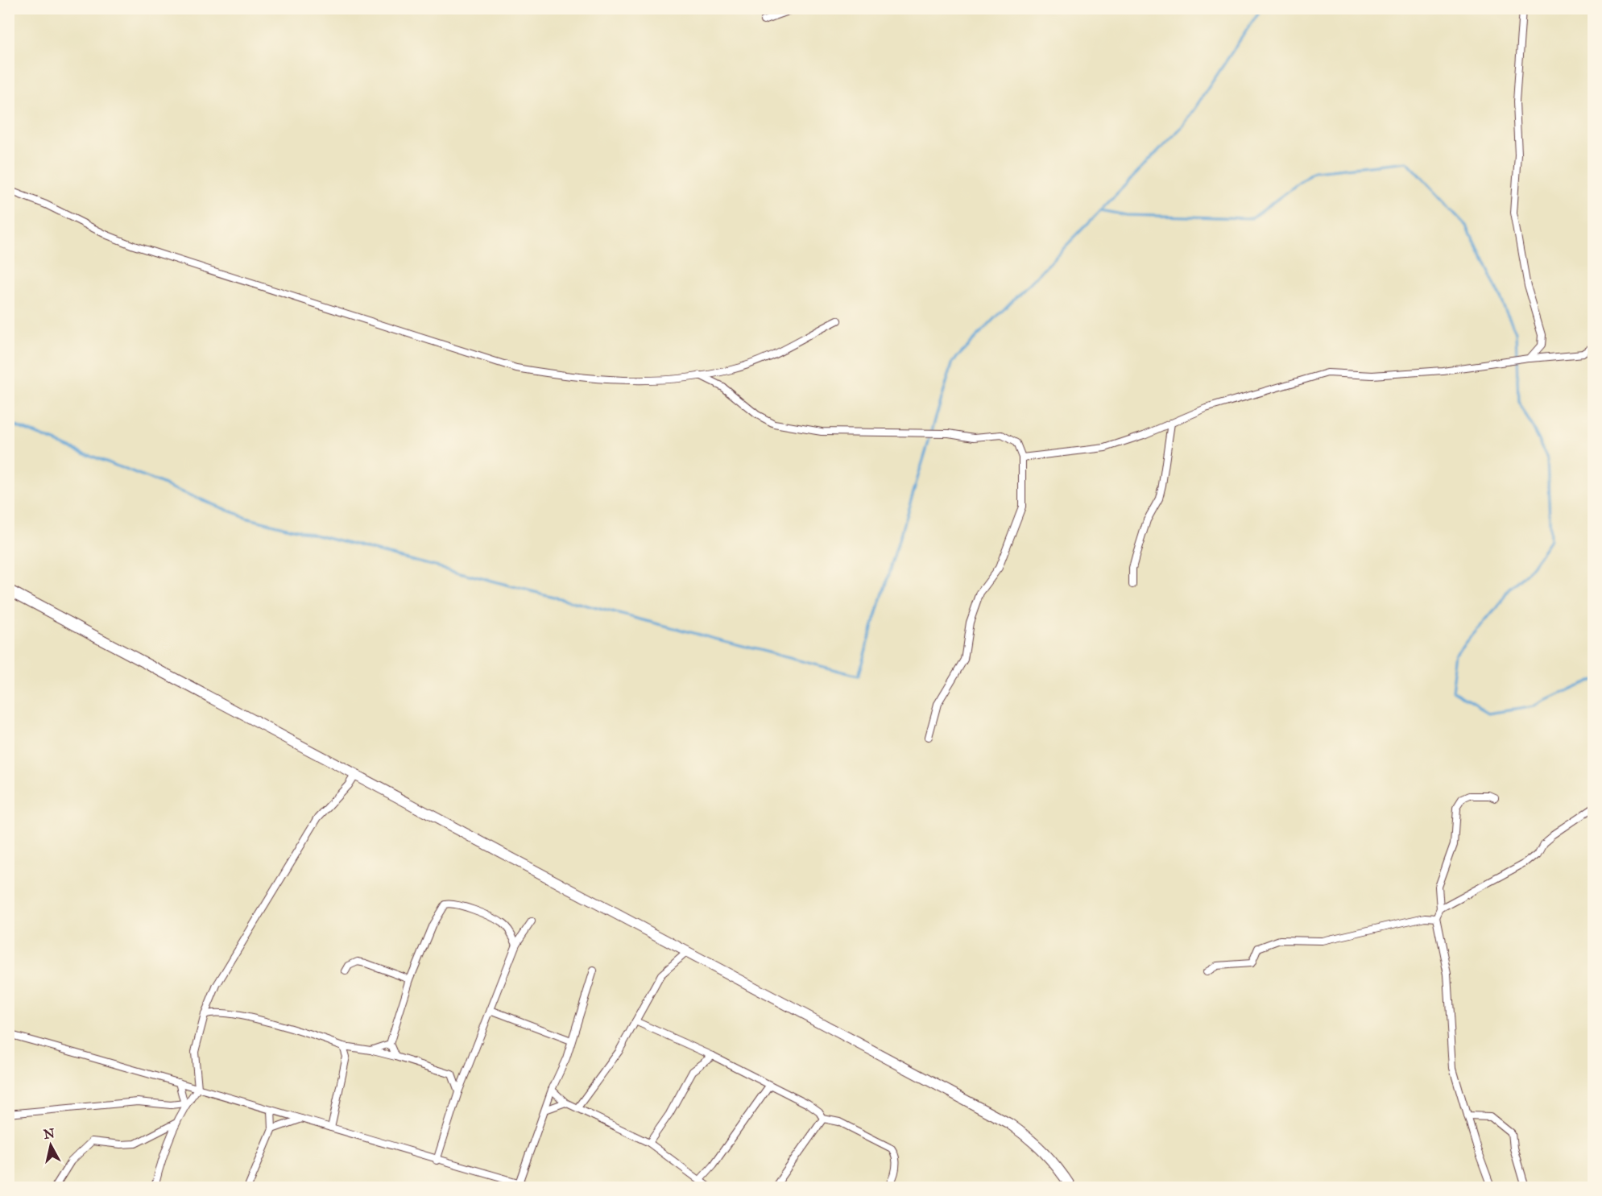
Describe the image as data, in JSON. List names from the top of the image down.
{
  "north": "top"
}
